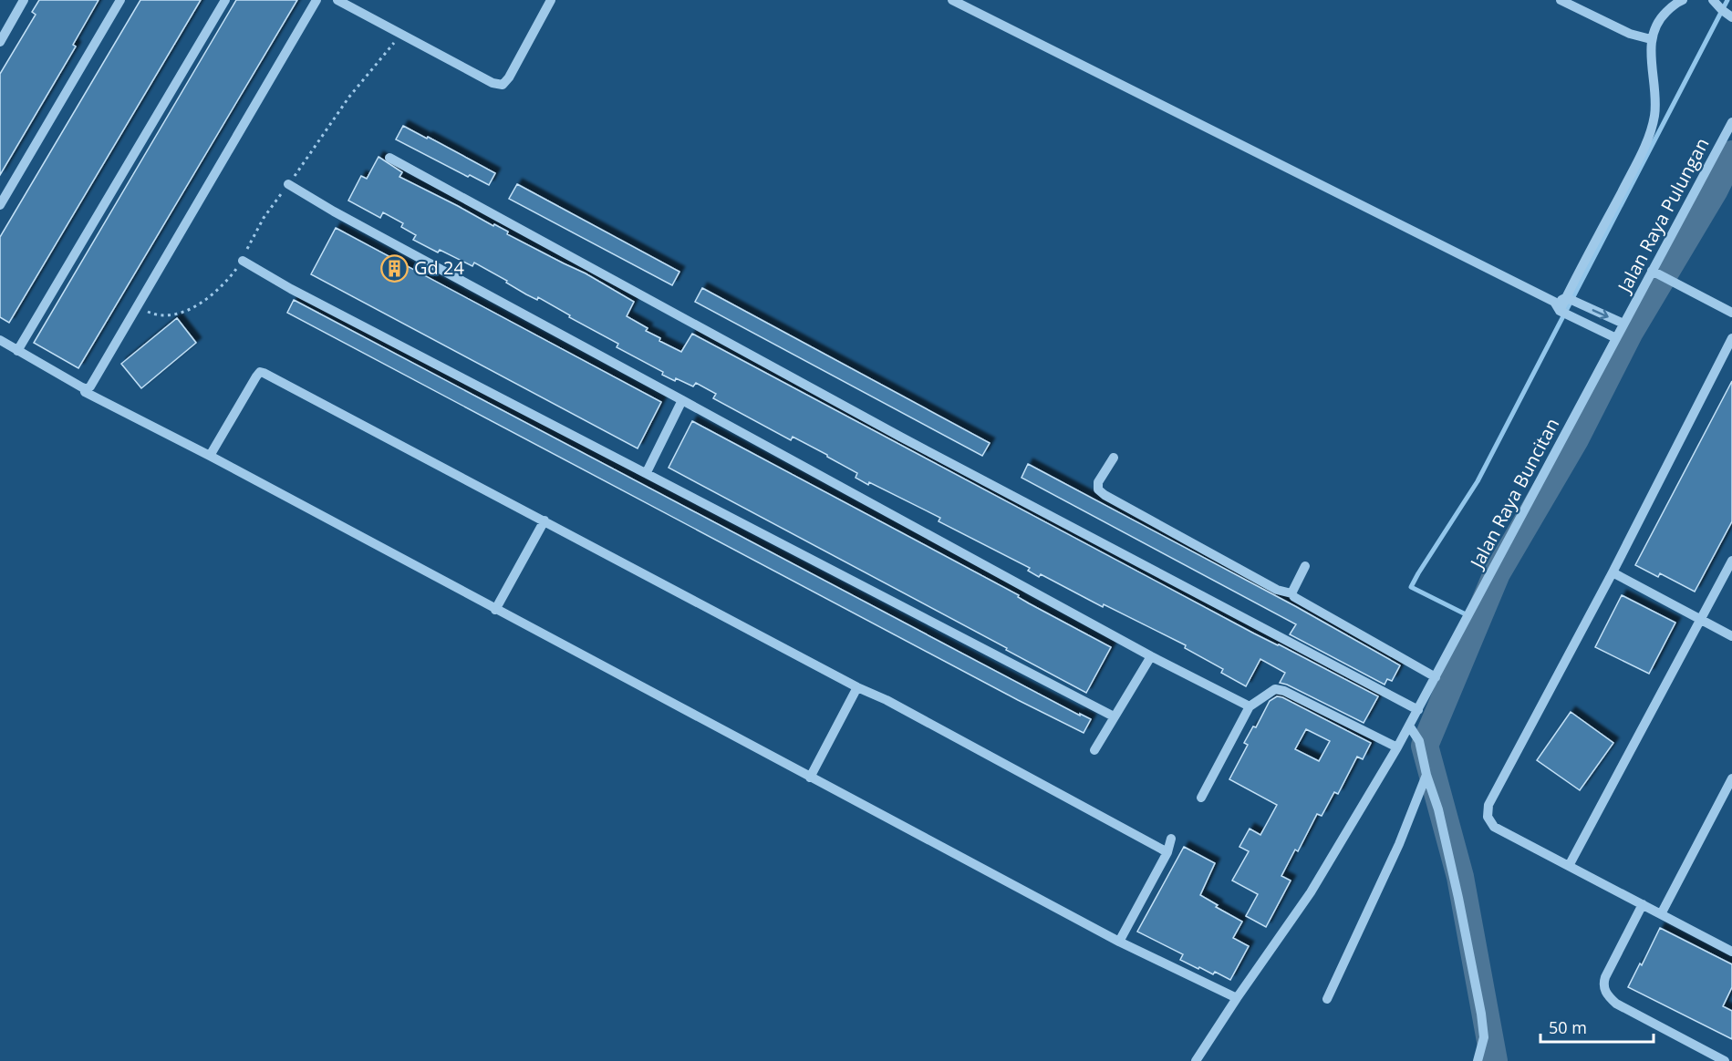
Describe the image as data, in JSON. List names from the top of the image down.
{
  "streets": {
    "street": ["Jalan Raya Pulungan", "Jalan Raya Buncitan"]
  },
  "crossings": [
    ["Jalan Raya Pulungan", "Jalan Raya Buncitan"]
  ],
  "places": {
    "building": ["Gd 24"]
  },
  "scale_bar": "50 m"
}
